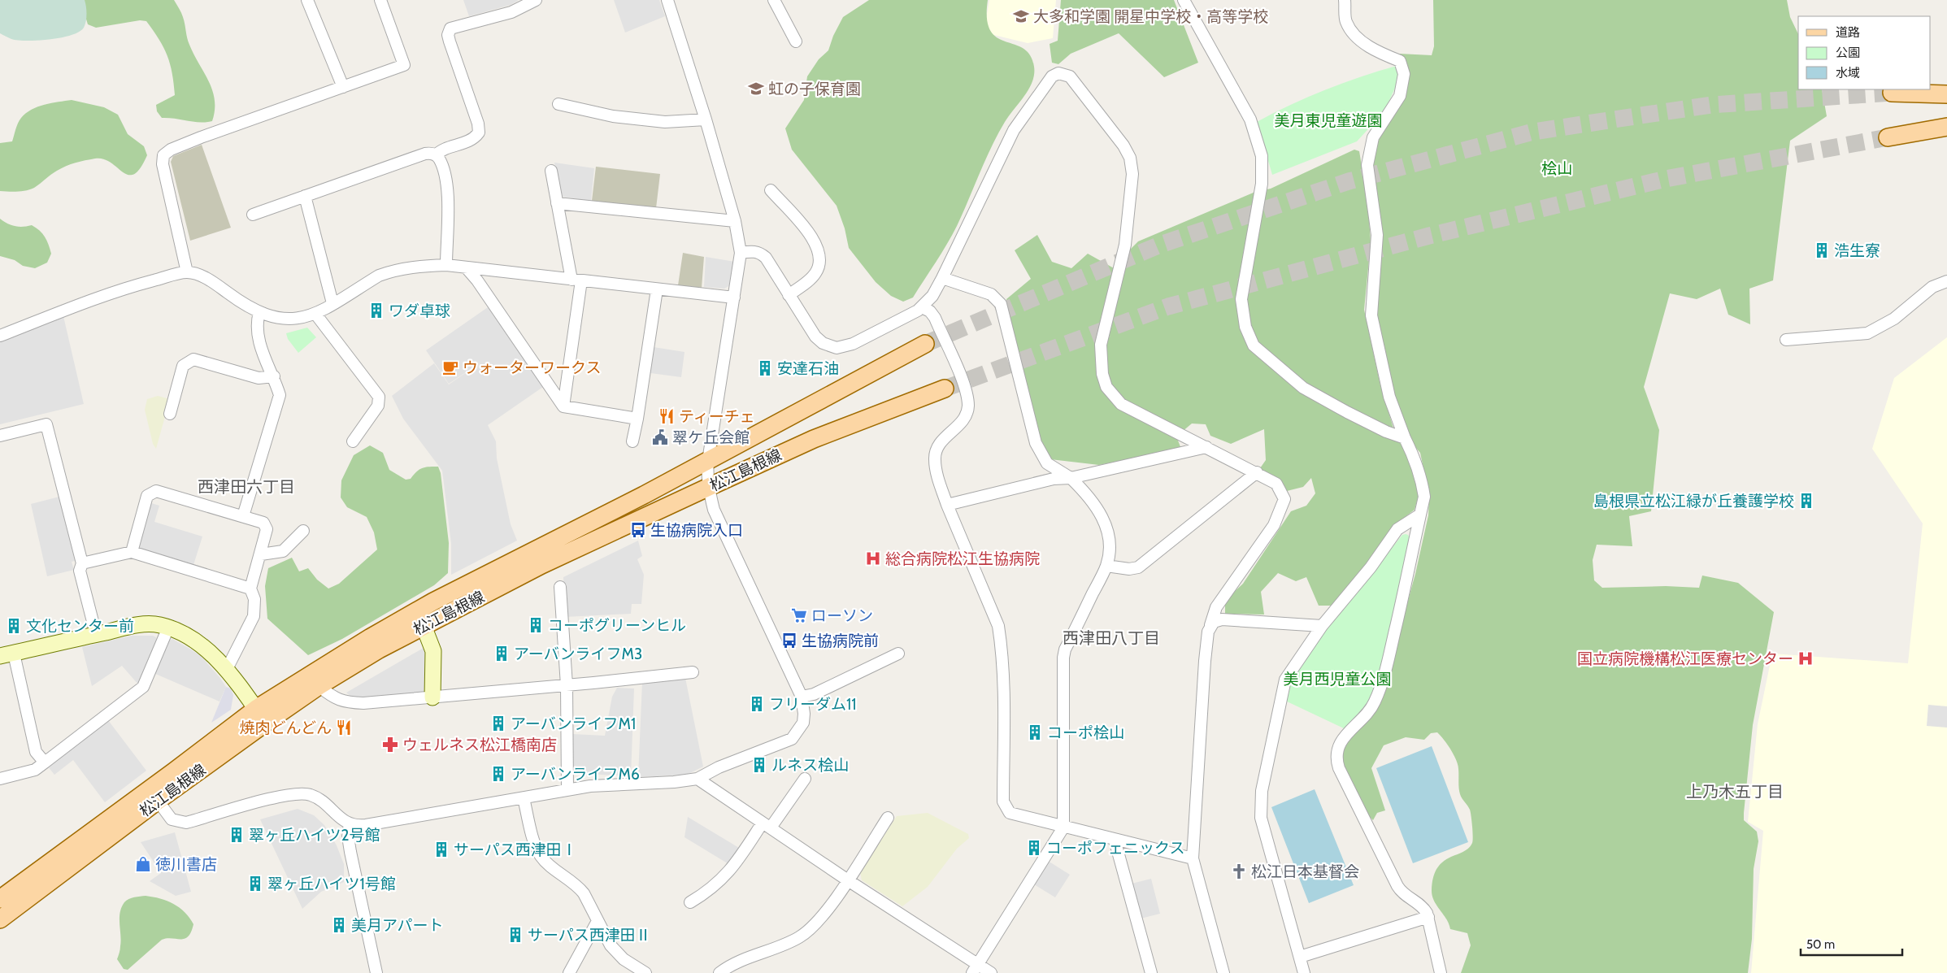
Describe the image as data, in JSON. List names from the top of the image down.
{
  "streets": {
    "main road": ["松江島根線"]
  },
  "districts": ["西津田六丁目", "西津田八丁目", "上乃木五丁目"],
  "parks": ["美月東児童遊園", "桧山", "美月西児童公園"],
  "places": {
    "school or university": ["大多和学園 開星中学校・高等学校", "虹の子保育園"],
    "building": [
      "浩生寮",
      "ワダ卓球",
      "安達石油",
      "島根県立松江緑が丘養護学校",
      "コーポグリーンヒル",
      "文化センター前",
      "アーバンライフM3",
      "フリーダム11",
      "アーバンライフM1",
      "コーポ桧山",
      "ルネス桧山",
      "アーバンライフM6",
      "翠ヶ丘ハイツ2号館",
      "コーポフェニックス",
      "サーパス西津田Ⅰ",
      "翠ヶ丘ハイツ1号館",
      "美月アパート",
      "サーパス西津田Ⅱ"
    ],
    "cafe": ["ウォーターワークス"],
    "restaurant": ["ティーチェ", "焼肉どんどん"],
    "public building": ["翠ケ丘会館"],
    "bus stop": ["生協病院入口", "生協病院前"],
    "hospital": ["総合病院松江生協病院", "国立病院機構松江医療センター"],
    "supermarket": ["ローソン"],
    "pharmacy": ["ウェルネス松江橋南店"],
    "shop": ["徳川書店"],
    "church": ["松江日本基督会"]
  },
  "legend": ["道路", "公園", "水域"],
  "scale_bar": "50 m"
}
